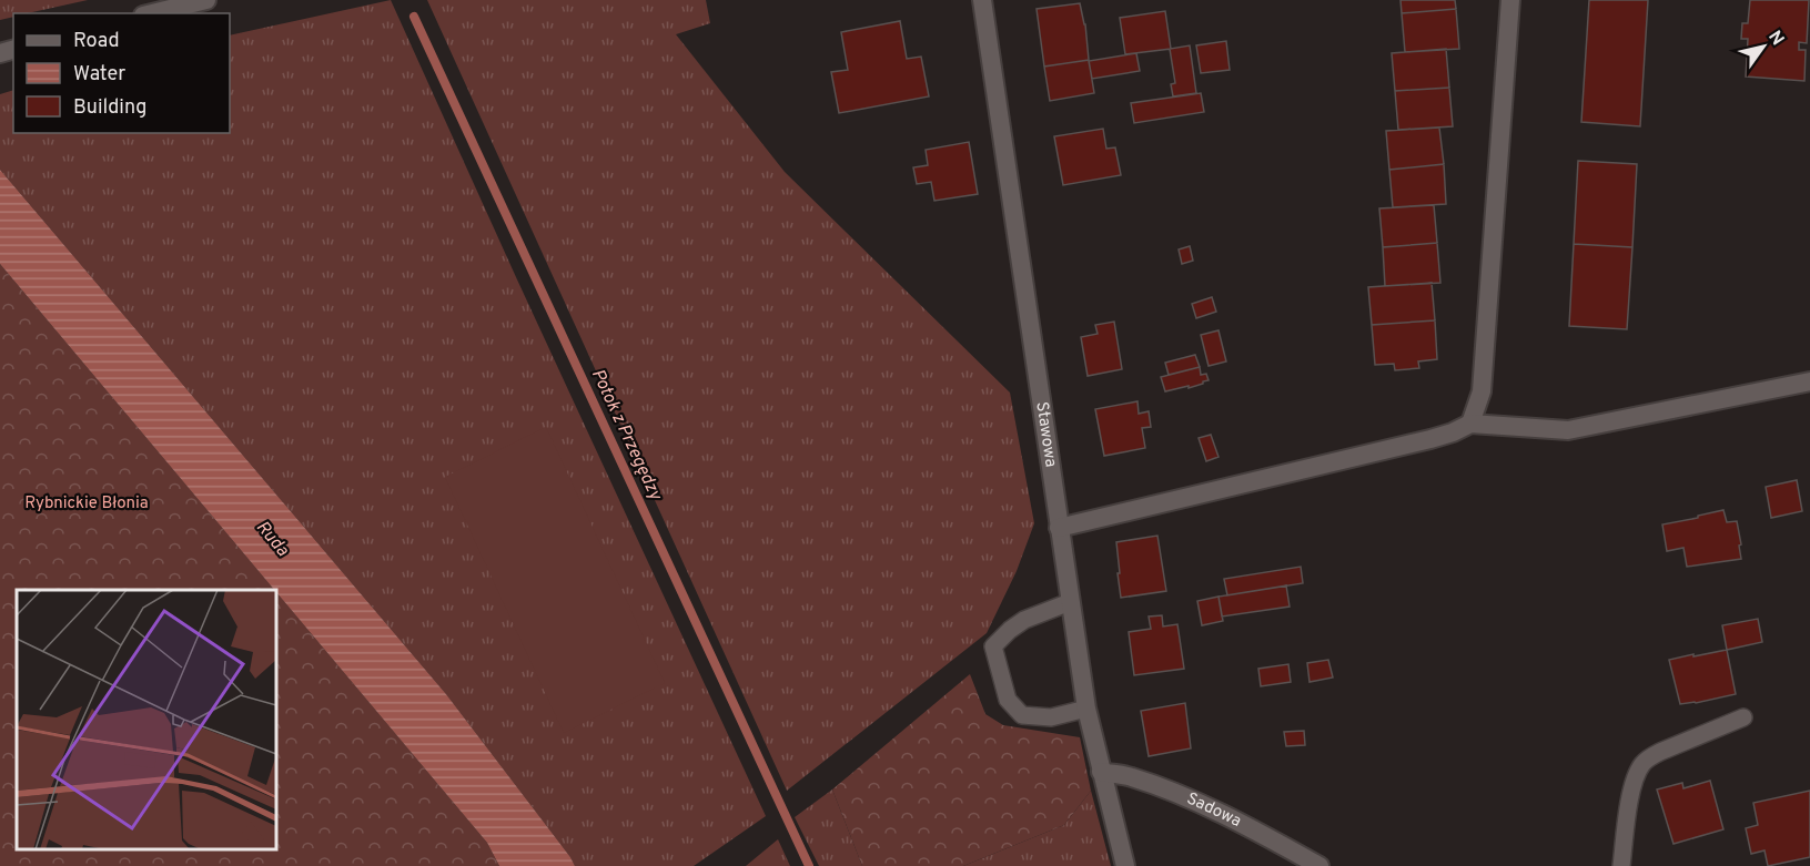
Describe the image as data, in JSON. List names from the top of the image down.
{
  "streets": {
    "street": ["Stawowa", "Sadowa"]
  },
  "crossings": [
    ["Stawowa", "Sadowa"]
  ],
  "water": ["Potok z Przegędzy", "Ruda"],
  "parks": ["Rybnickie Błonia"],
  "legend": ["Road", "Water", "Building"],
  "north": "top right"
}
